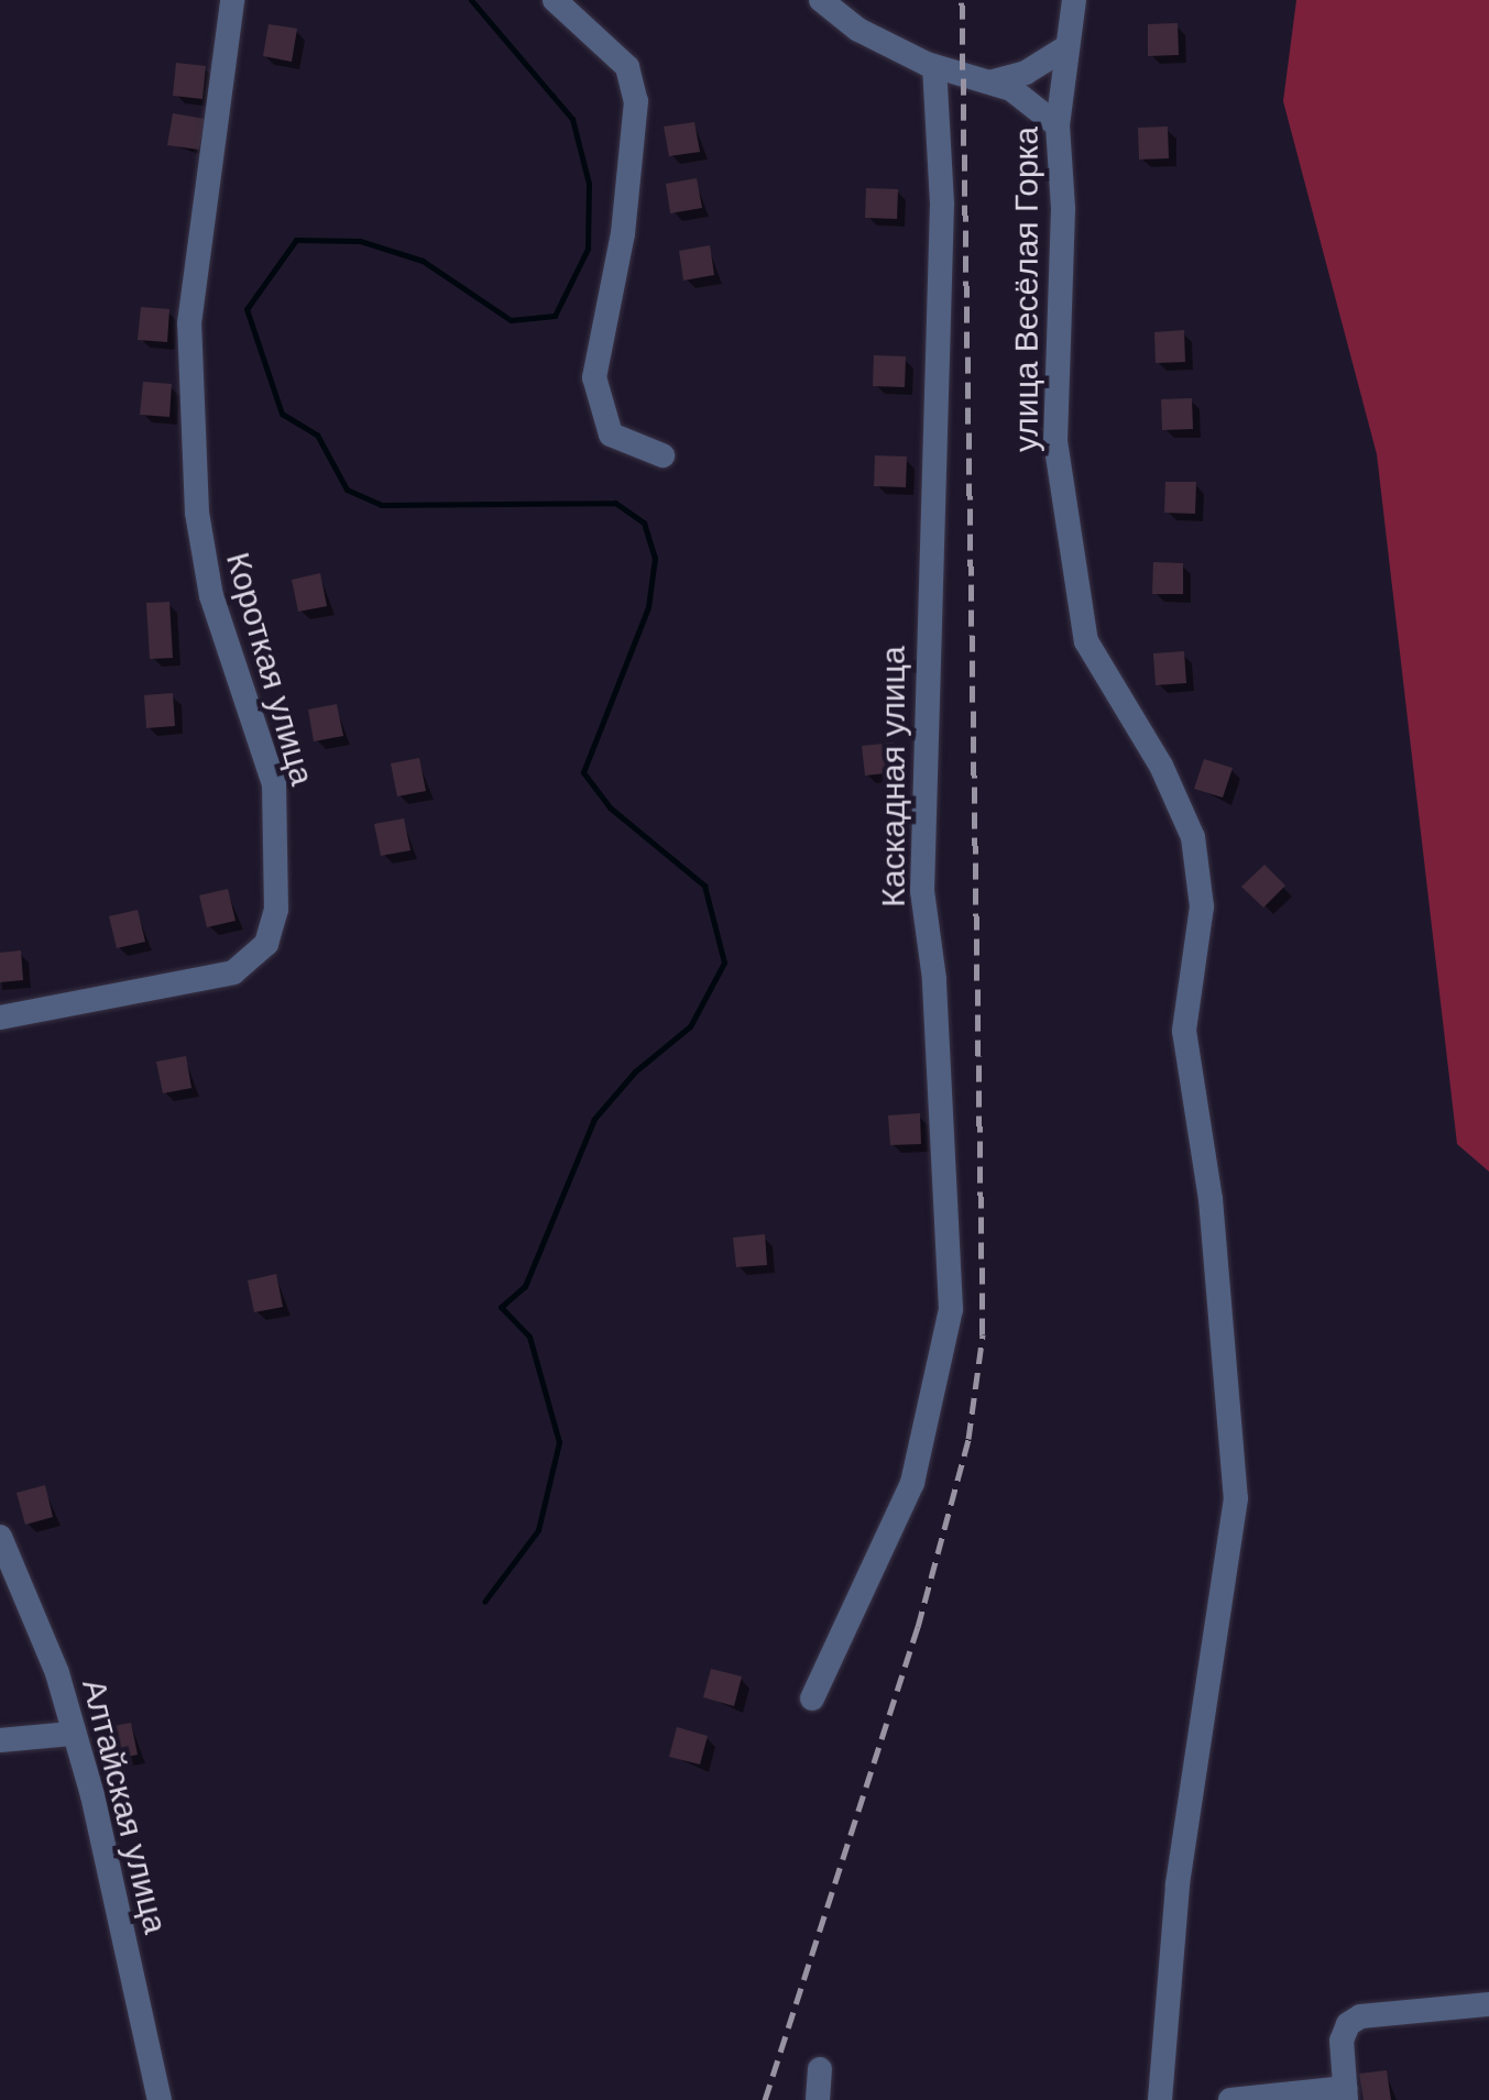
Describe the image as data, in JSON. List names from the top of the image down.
{
  "streets": {
    "street": [
      "улица Весёлая Горка",
      "Короткая улица",
      "Каскадная улица",
      "Алтайская улица"
    ]
  }
}
